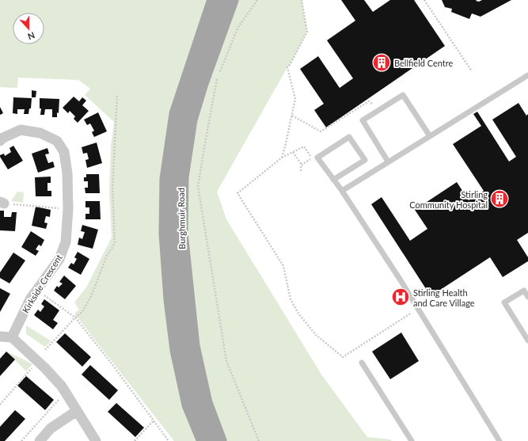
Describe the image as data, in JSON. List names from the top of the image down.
{
  "streets": {
    "main road": ["Burghmuir Road"],
    "street": ["Kirkside Crescent"]
  },
  "places": {
    "building": ["Bellfield Centre", "Stirling Community Hospital"],
    "hospital": ["Stirling Health and Care Village"]
  },
  "north": "bottom"
}
